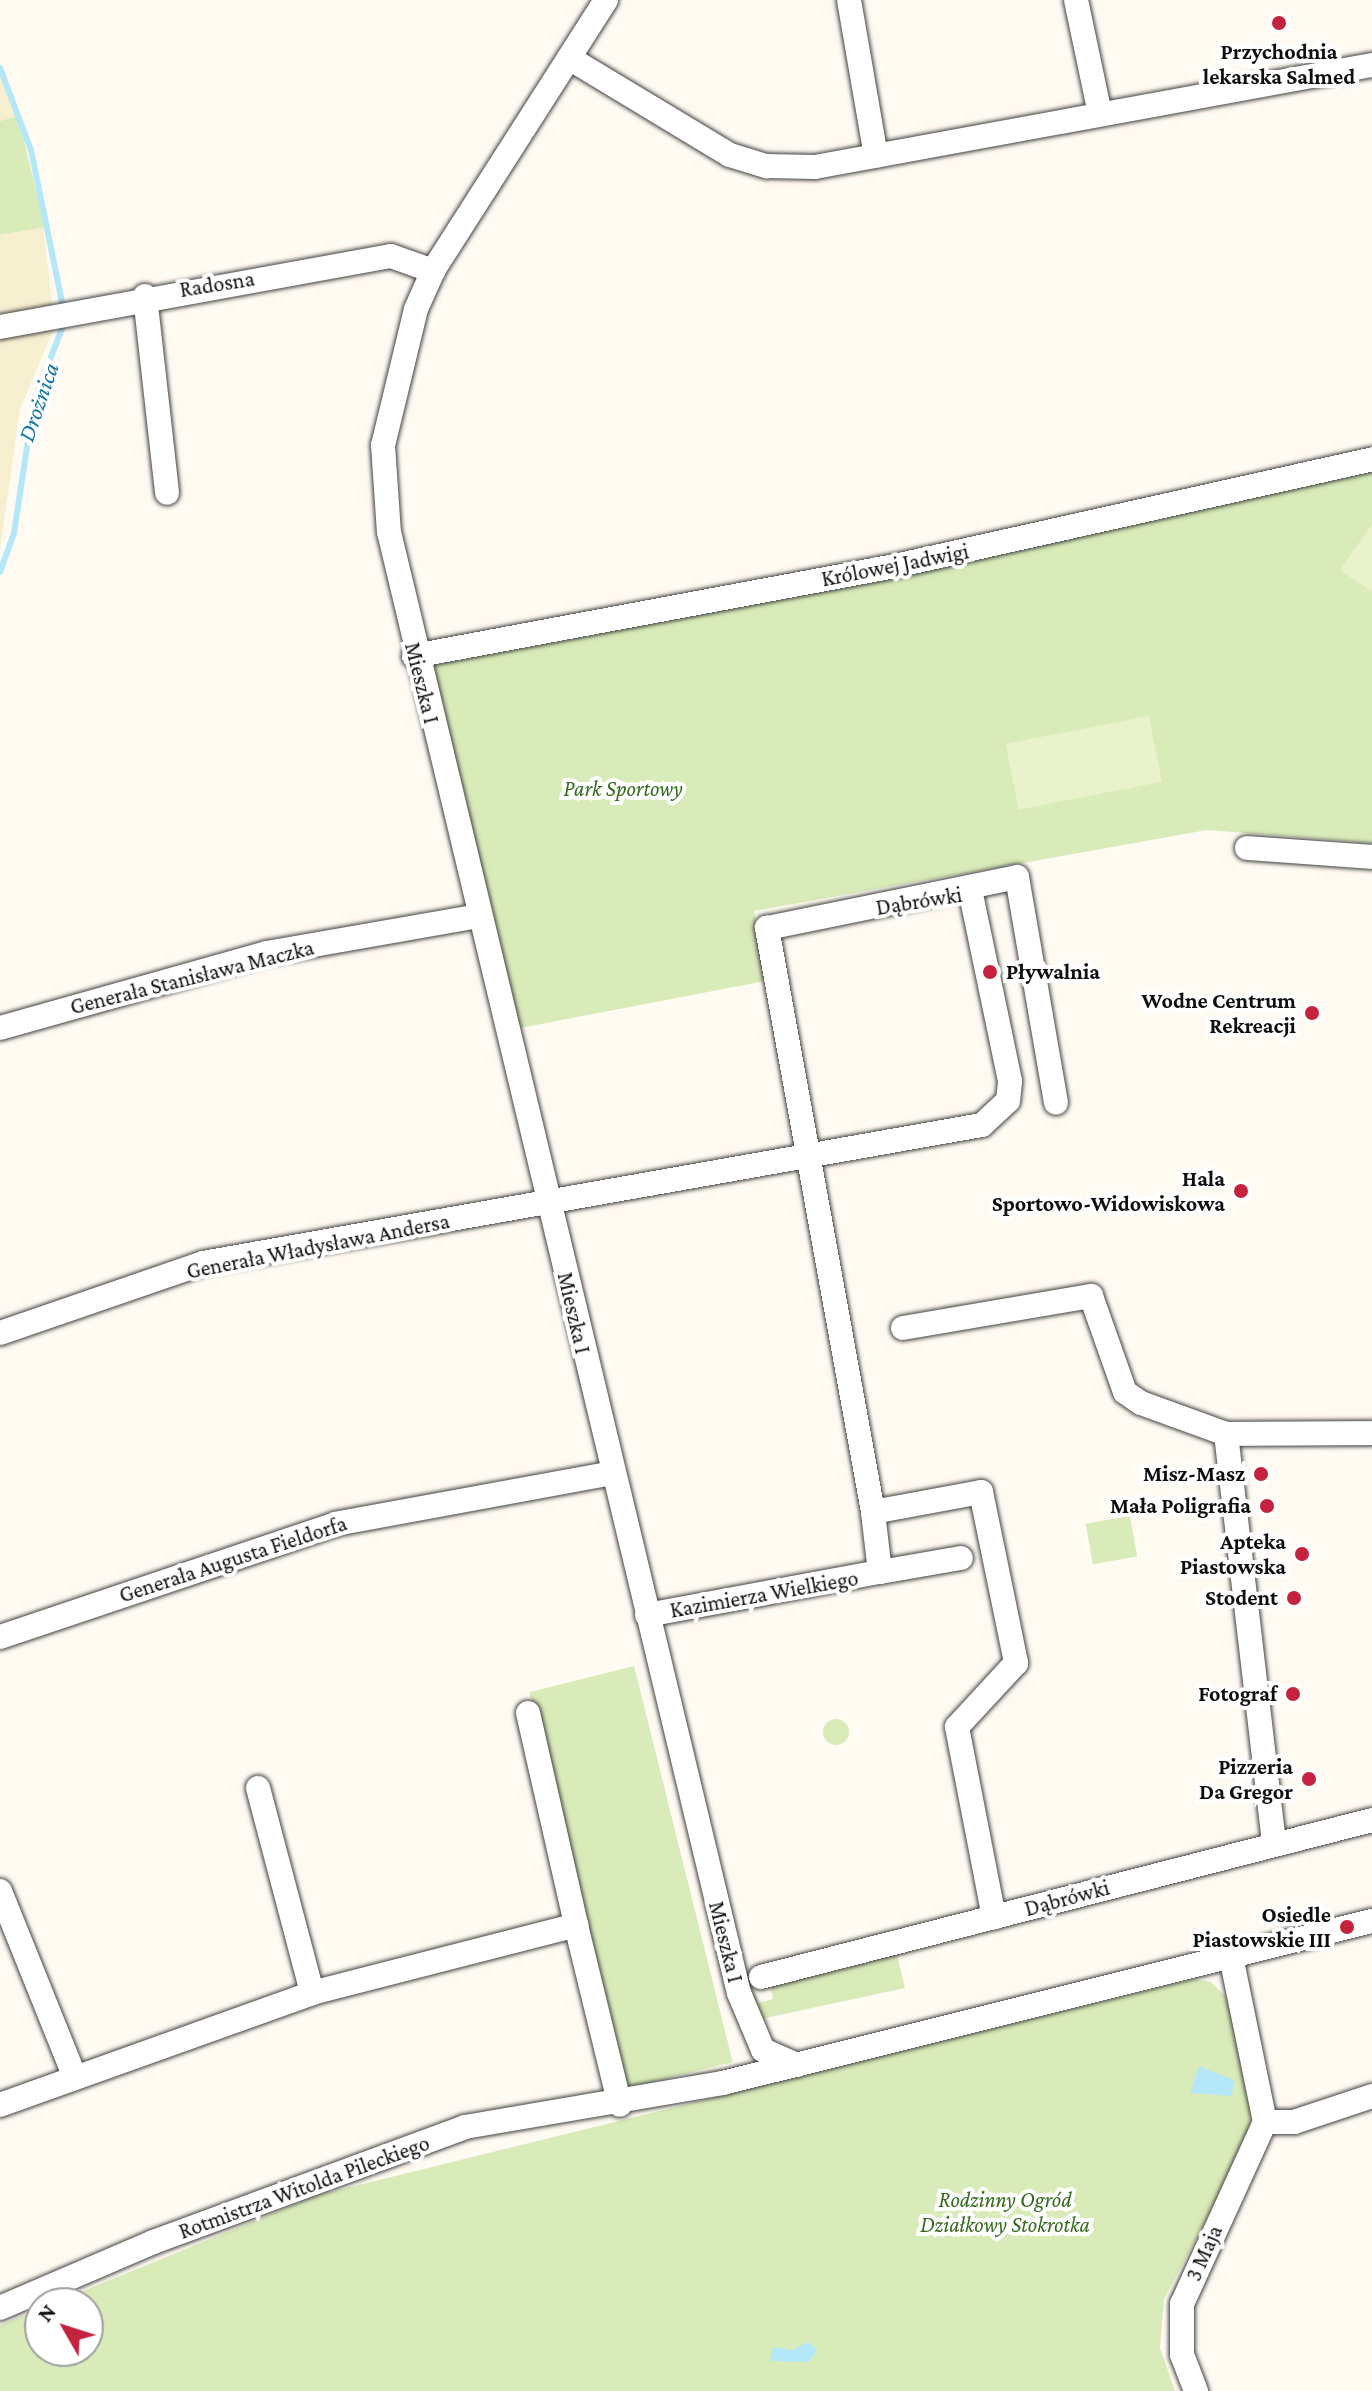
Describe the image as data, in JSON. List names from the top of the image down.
{
  "streets": {
    "street": [
      "Radosna",
      "Królowej Jadwigi",
      "Mieszka I",
      "Dąbrówki",
      "Generała Stanisława Maczka",
      "Generała Władysława Andersa",
      "Generała Augusta Fieldorfa",
      "Kazimierza Wielkiego",
      "Rotmistrza Witolda Pileckiego",
      "3 Maja"
    ]
  },
  "crossings": [
    ["Radosna", "Mieszka I"],
    ["Królowej Jadwigi", "Mieszka I"],
    ["Mieszka I", "Dąbrówki"],
    ["Mieszka I", "Generała Stanisława Maczka"],
    ["Mieszka I", "Generała Władysława Andersa"],
    ["Mieszka I", "Generała Augusta Fieldorfa"],
    ["Mieszka I", "Kazimierza Wielkiego"],
    ["Mieszka I", "Rotmistrza Witolda Pileckiego"],
    ["Dąbrówki", "Generała Władysława Andersa"],
    ["Dąbrówki", "Kazimierza Wielkiego"]
  ],
  "water": ["Drożnica"],
  "parks": ["Park Sportowy", "Rodzinny Ogród Działkowy Stokrotka"],
  "places": [
    "Przychodnia lekarska Salmed",
    "Pływalnia",
    "Wodne Centrum Rekreacji",
    "Hala Sportowo-Widowiskowa",
    "Misz-Masz",
    "Mała Poligrafia",
    "Apteka Piastowska",
    "Stodent",
    "Fotograf",
    "Pizzeria Da Gregor",
    "Osiedle Piastowskie III"
  ],
  "north": "top left"
}
